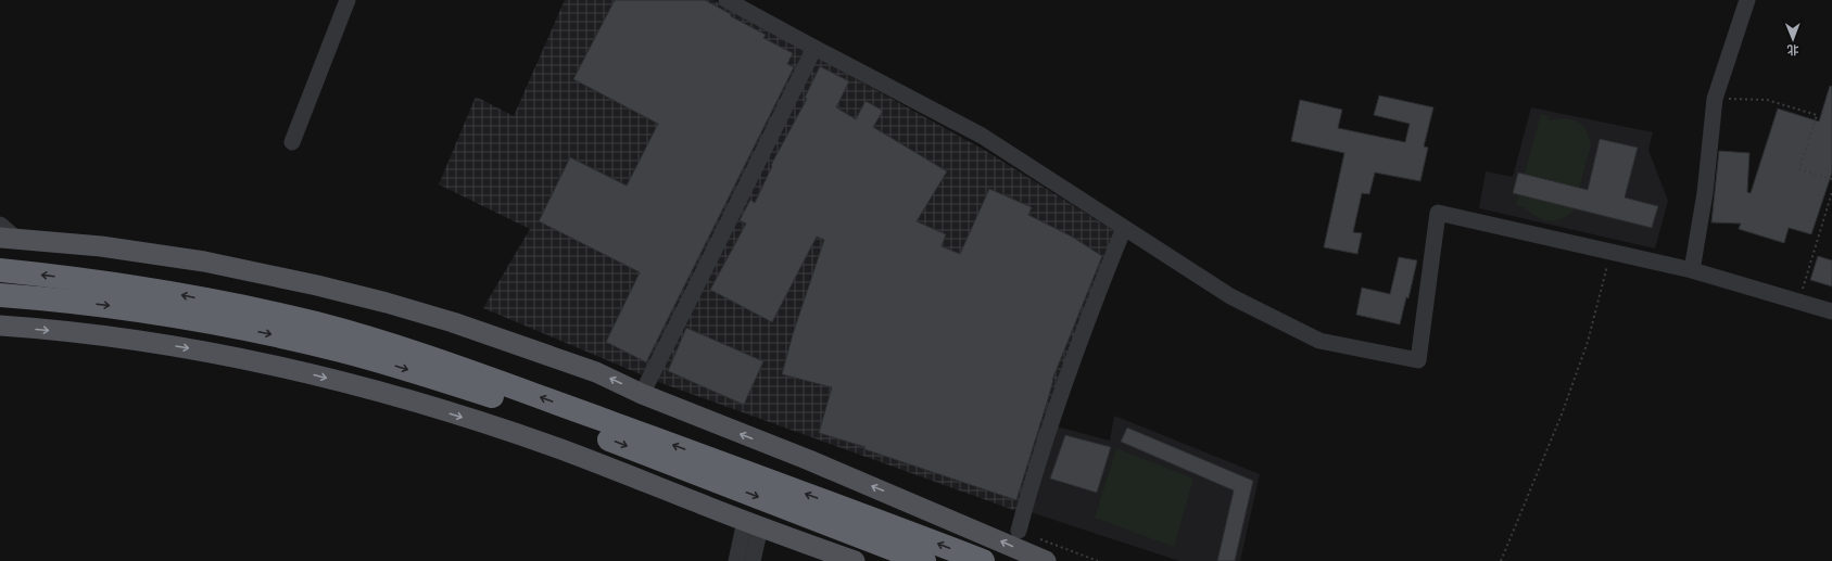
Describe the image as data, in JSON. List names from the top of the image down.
{
  "north": "bottom"
}
